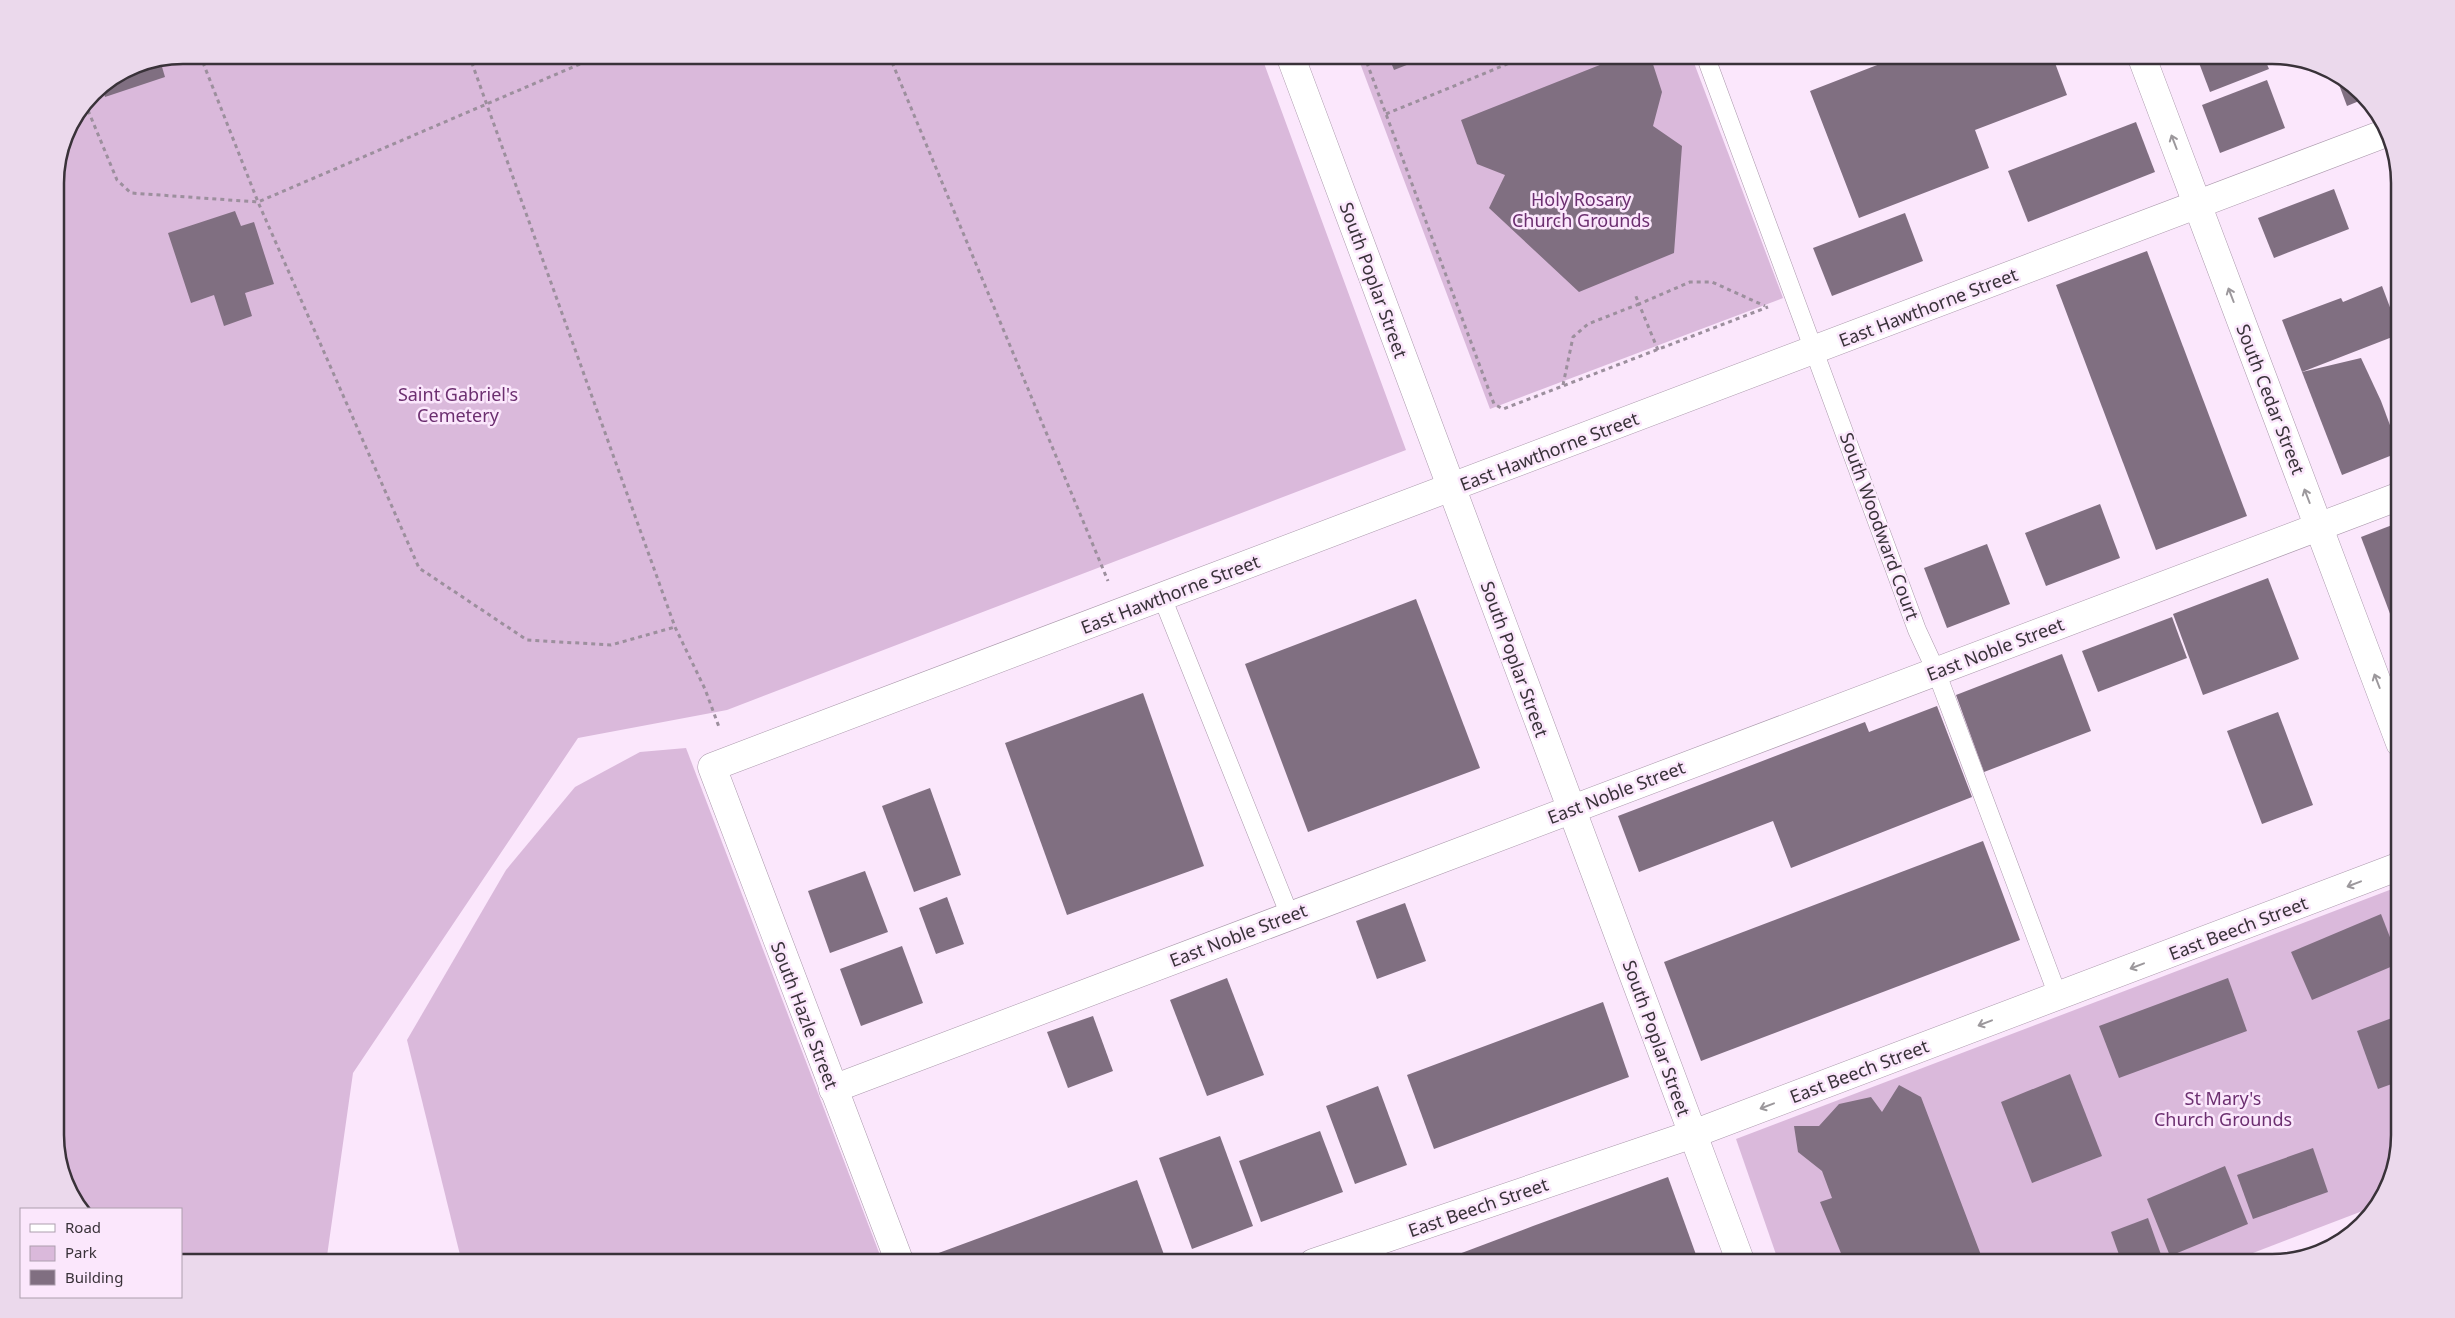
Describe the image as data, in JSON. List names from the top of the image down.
{
  "streets": {
    "street": [
      "South Poplar Street",
      "East Hawthorne Street",
      "South Cedar Street",
      "East Noble Street",
      "East Beech Street",
      "South Hazle Street"
    ],
    "lane": ["South Woodward Court"]
  },
  "crossings": [
    ["South Poplar Street", "East Hawthorne Street"],
    ["South Poplar Street", "East Noble Street"],
    ["South Poplar Street", "East Beech Street"],
    ["East Hawthorne Street", "South Cedar Street"],
    ["East Hawthorne Street", "South Woodward Court"],
    ["East Hawthorne Street", "South Hazle Street"],
    ["South Cedar Street", "East Noble Street"],
    ["South Woodward Court", "East Noble Street"],
    ["South Woodward Court", "East Beech Street"],
    ["East Noble Street", "South Hazle Street"]
  ],
  "one_way": ["South Cedar Street", "East Beech Street"],
  "parks": ["Holy Rosary Church Grounds", "Saint Gabriel's Cemetery", "St Mary's Church Grounds"],
  "legend": ["Road", "Park", "Building"]
}
